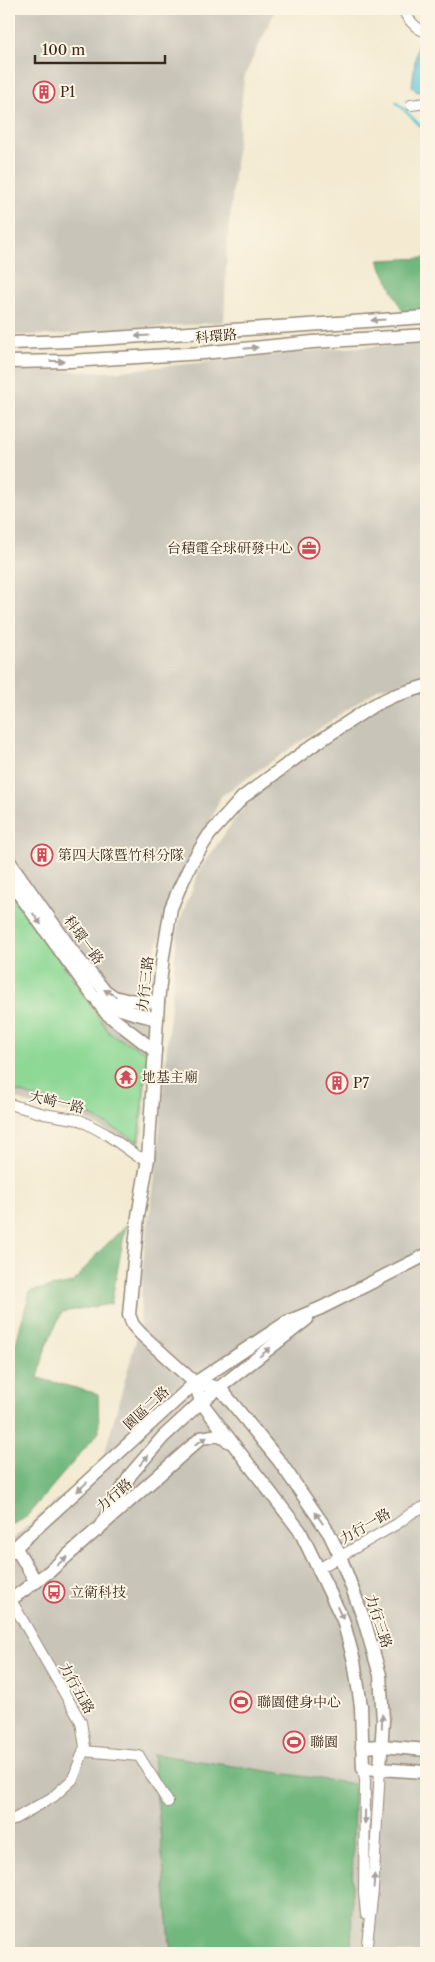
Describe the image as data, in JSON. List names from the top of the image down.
{
  "streets": {
    "street": [
      "科環路",
      "科環一路",
      "力行三路",
      "大崎一路",
      "園區二路",
      "力行路",
      "力行一路",
      "力行五路"
    ]
  },
  "crossings": [
    ["科環一路", "力行三路"],
    ["力行三路", "大崎一路"],
    ["力行三路", "園區二路"],
    ["力行三路", "力行路"],
    ["力行三路", "力行一路"],
    ["園區二路", "力行路"],
    ["力行路", "力行五路"]
  ],
  "one_way": ["力行路"],
  "places": {
    "building": ["P1", "第四大隊暨竹科分隊", "P7"],
    "office": ["台積電全球研發中心"],
    "temple": ["地基主廟"],
    "bus stop": ["立衛科技"],
    "sports": ["聯園健身中心", "聯園"]
  },
  "scale_bar": "100 m"
}
